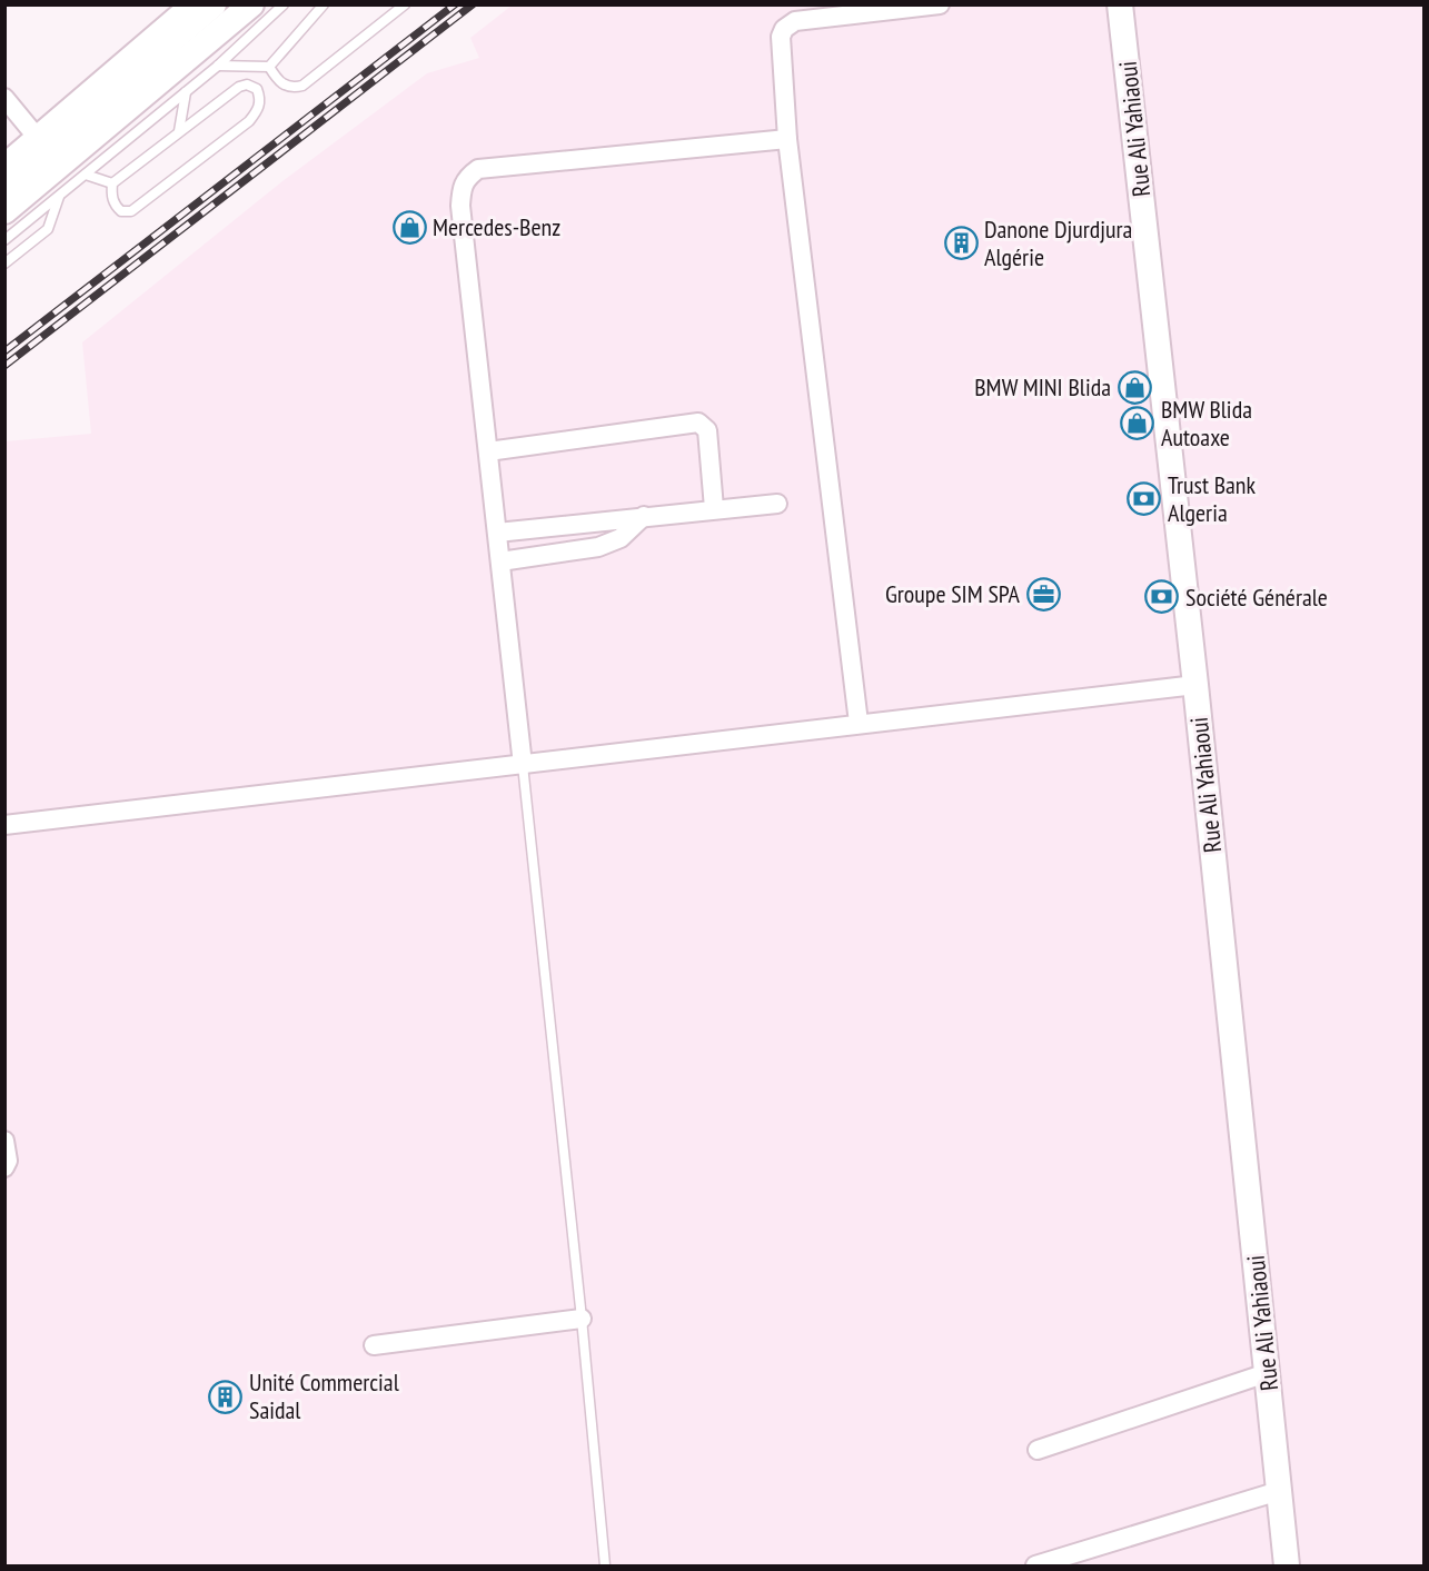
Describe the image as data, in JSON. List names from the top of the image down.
{
  "streets": {
    "main road": ["Rue Ali Yahiaoui"]
  },
  "places": {
    "shop": ["Mercedes-Benz", "BMW MINI Blida", "BMW Blida Autoaxe"],
    "building": ["Danone Djurdjura Algérie", "Unité Commercial Saidal"],
    "bank": ["Trust Bank Algeria", "Société Générale"],
    "office": ["Groupe SIM SPA"]
  }
}
